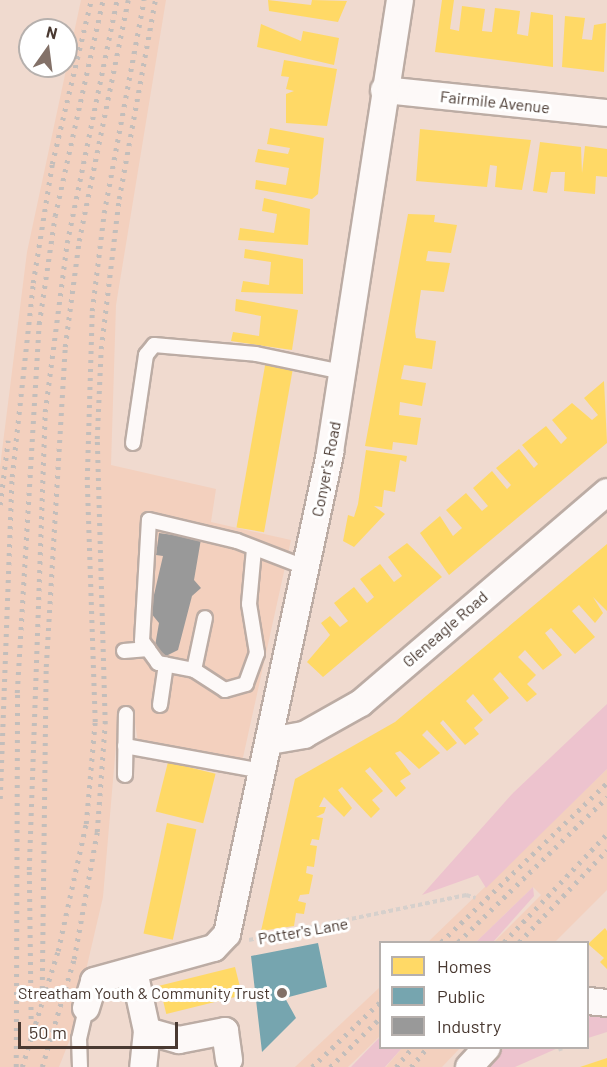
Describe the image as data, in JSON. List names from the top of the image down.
{
  "streets": {
    "street": ["Fairmile Avenue", "Conyer's Road", "Gleneagle Road"],
    "path": ["Potter's Lane"]
  },
  "crossings": [
    ["Fairmile Avenue", "Conyer's Road"],
    ["Conyer's Road", "Gleneagle Road"],
    ["Conyer's Road", "Potter's Lane"]
  ],
  "places": ["Streatham Youth & Community Trust"],
  "legend": ["Homes", "Public", "Industry"],
  "scale_bar": "50 m",
  "north": "top"
}
